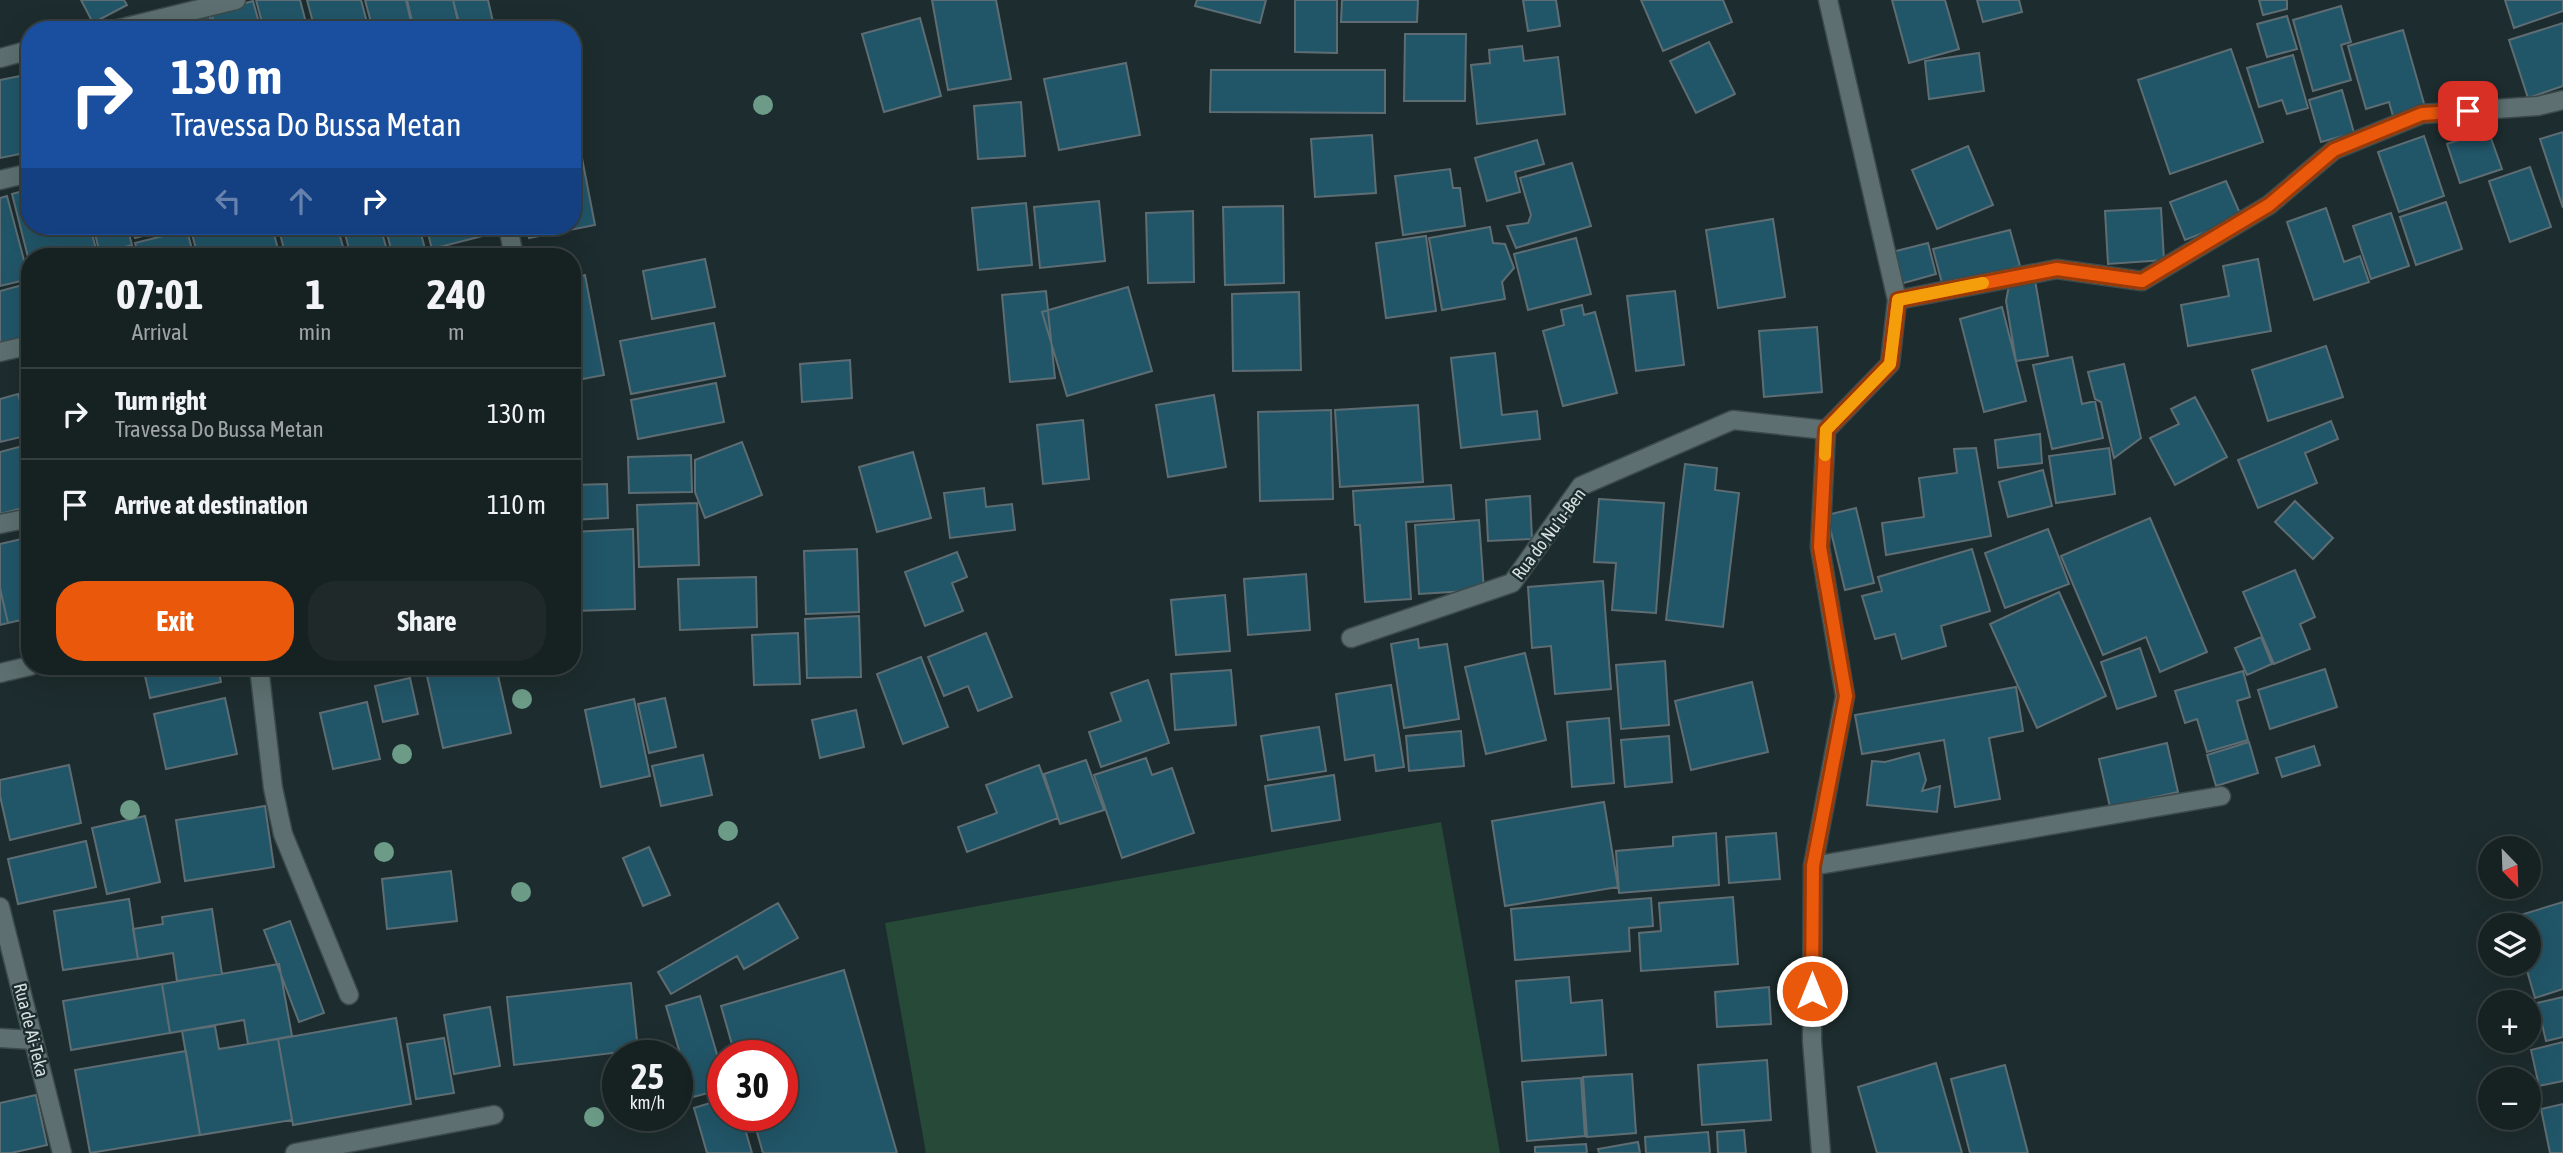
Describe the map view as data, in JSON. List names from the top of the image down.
{
  "streets": {
    "street": ["Rua do Nu'u-Ben", "Rua de Ai-Teka"]
  },
  "north": "bottom right",
  "page": {
    "turn": ["130 m", "Travessa Do Bussa Metan"],
    "eta": [
      "07:01",
      "Arrival",
      "1",
      "min",
      "240",
      "m"
    ],
    "list": [
      {
        "name": "Turn right",
        "note": "Travessa Do Bussa Metan",
        "value": "130 m"
      },
      {
        "name": "Arrive at destination",
        "value": "110 m"
      }
    ],
    "buttons": ["Exit", "Share"],
    "map_buttons": ["+", "−"],
    "speed": "25 km/h",
    "limit": "30"
  }
}
